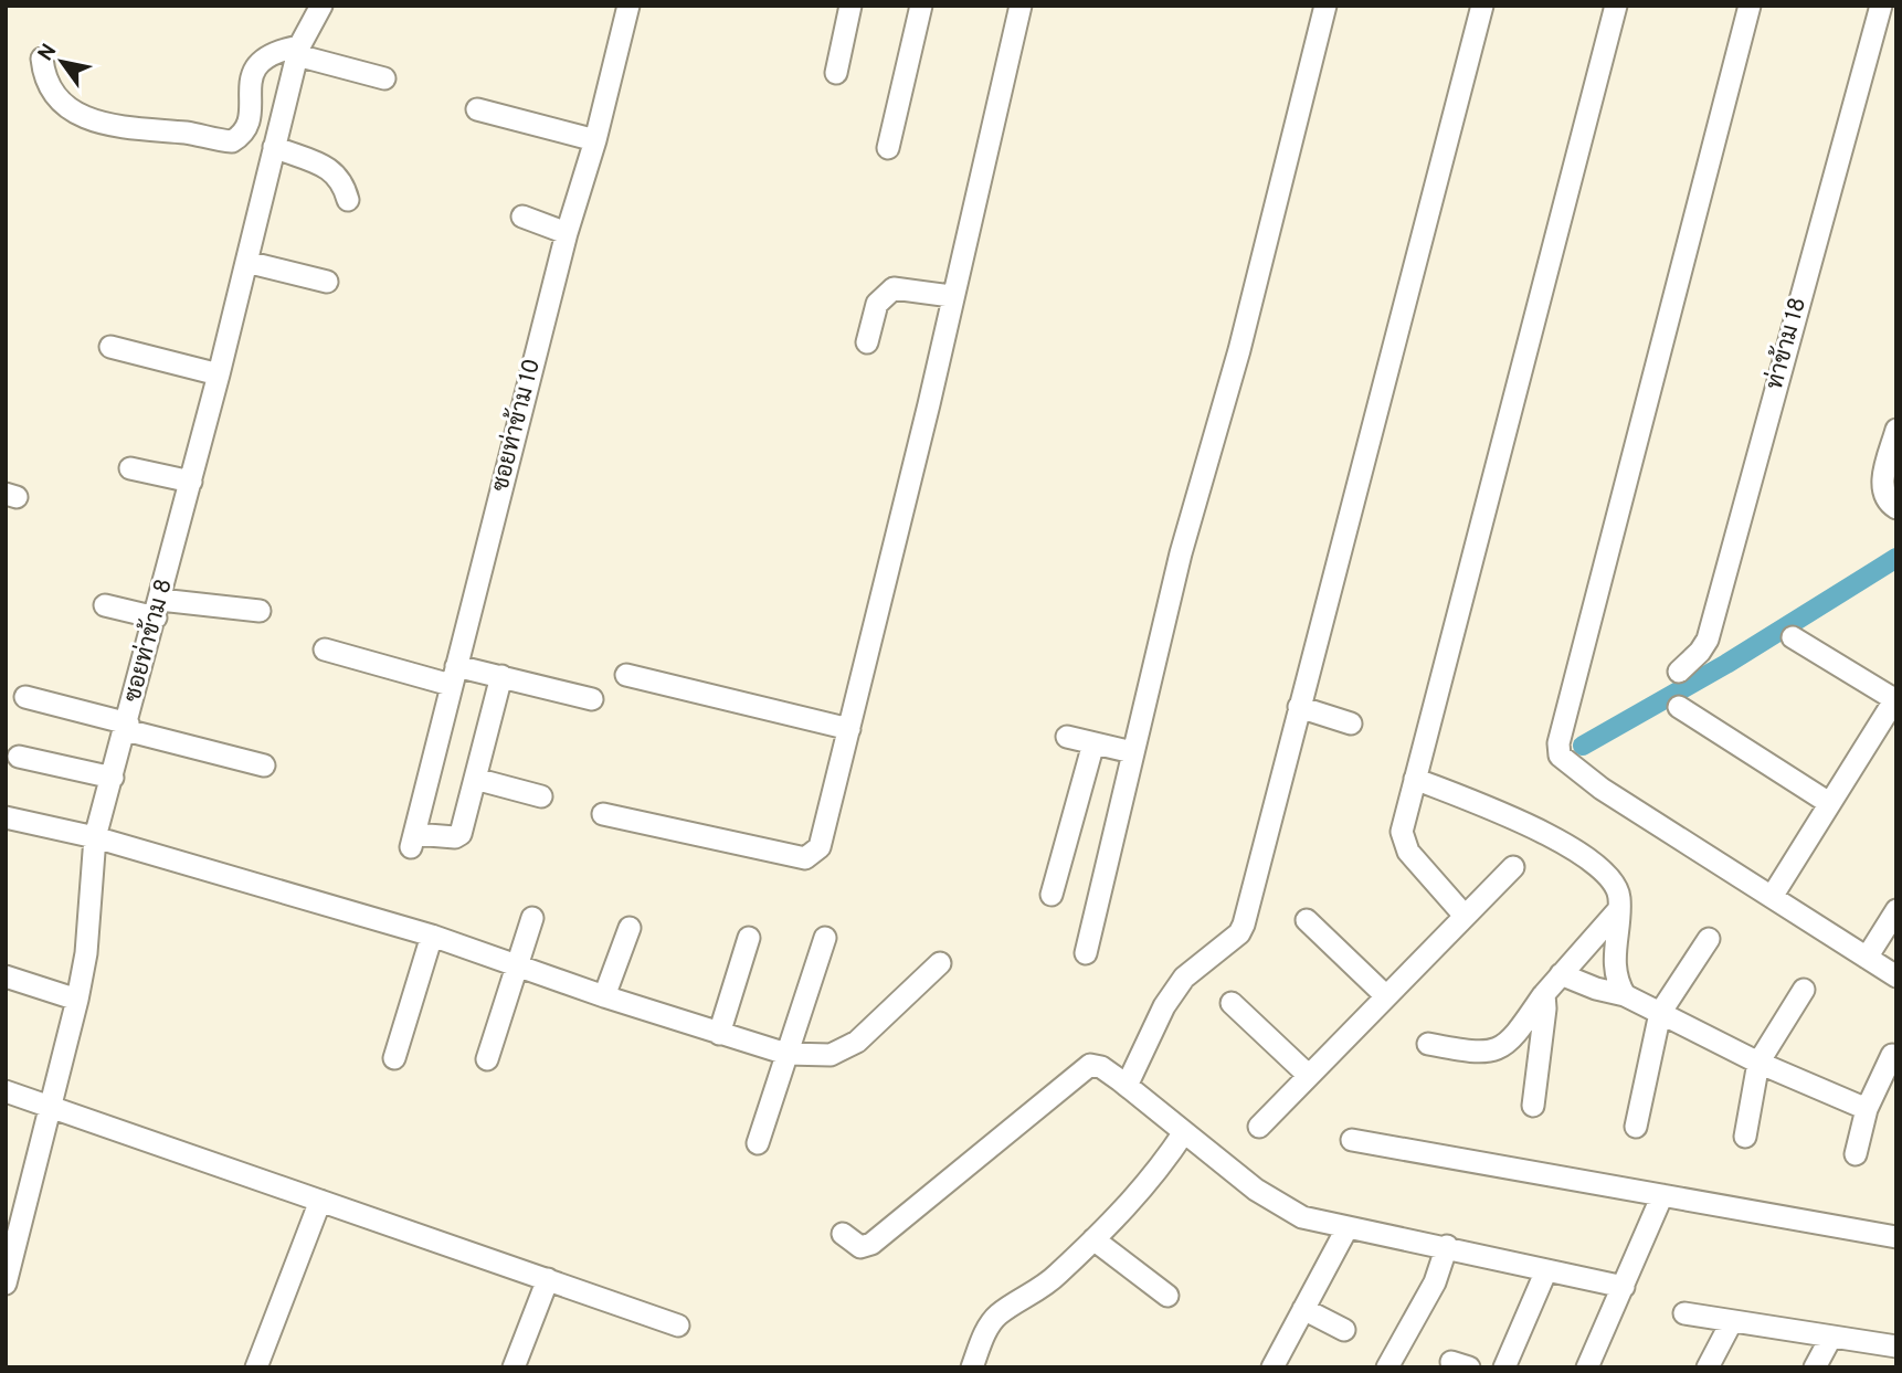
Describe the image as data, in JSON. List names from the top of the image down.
{
  "streets": {
    "street": ["ท่าข้าม 18", "ซอยท่าข้าม 10", "ซอยท่าข้าม 8"]
  },
  "north": "top left"
}
